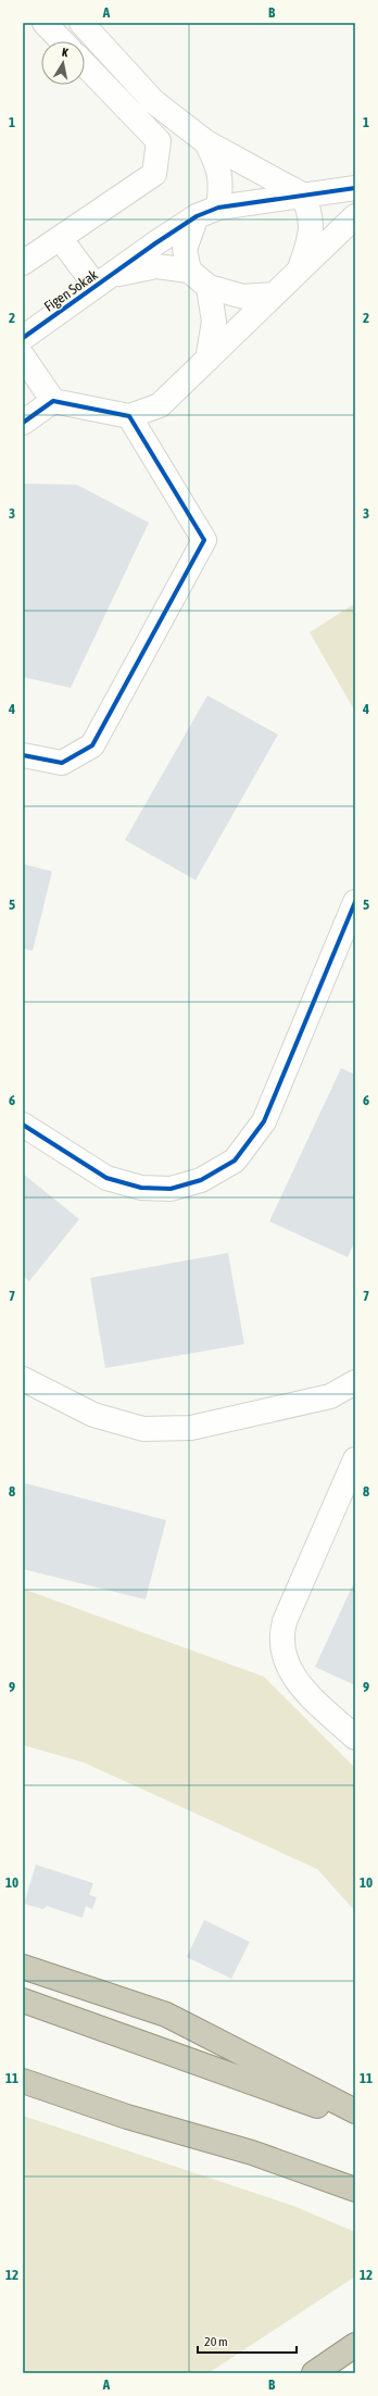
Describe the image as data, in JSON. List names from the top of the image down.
{
  "streets": {
    "street": ["Figen Sokak"]
  },
  "scale_bar": "20 m",
  "north": "top",
  "grid": {
    "columns": ["A", "B"],
    "rows": [
      "1",
      "2",
      "3",
      "4",
      "5",
      "6",
      "7",
      "8",
      "9",
      "10",
      "11",
      "12"
    ]
  }
}
